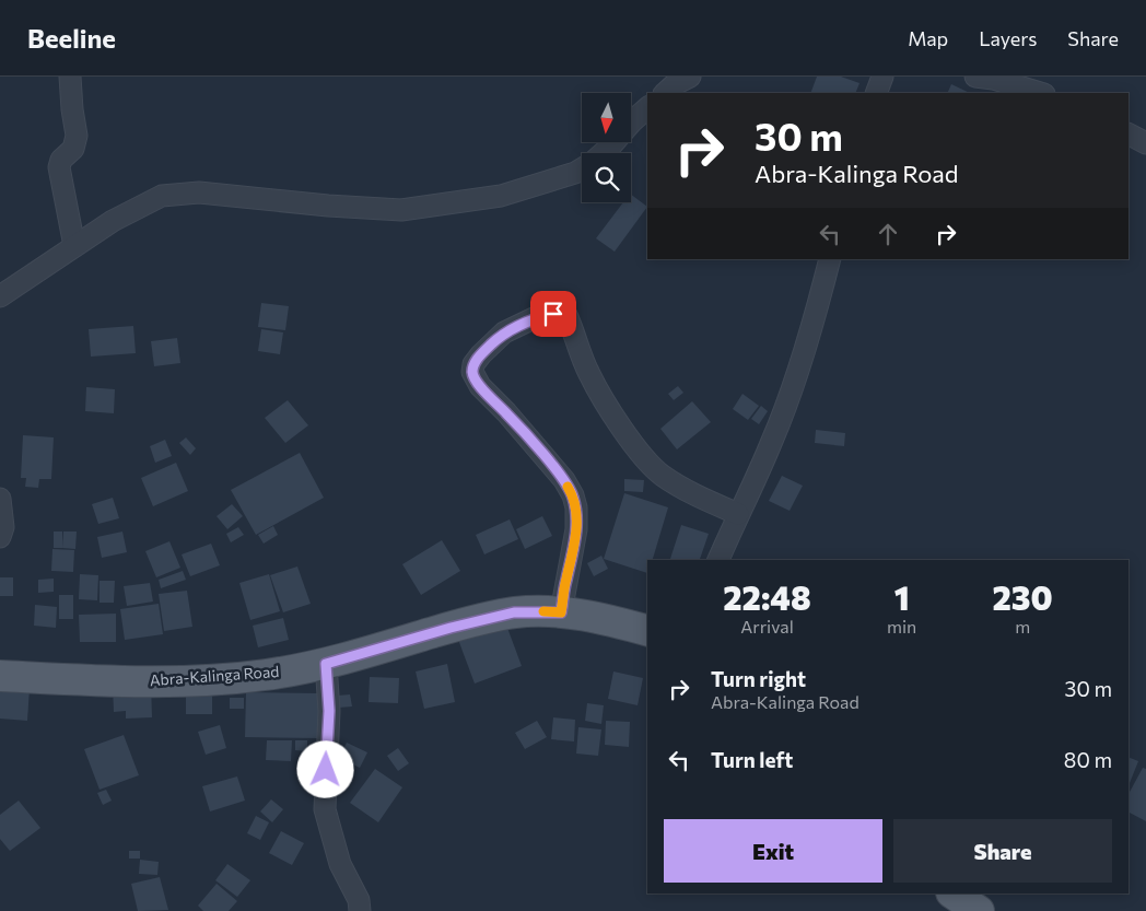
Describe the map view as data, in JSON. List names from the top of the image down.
{
  "streets": {
    "main road": ["Abra-Kalinga Road"]
  },
  "north": "bottom",
  "page": {
    "header": "Beeline",
    "nav": ["Map", "Layers", "Share"],
    "turn": ["30 m", "Abra-Kalinga Road"],
    "eta": [
      "22:48",
      "Arrival",
      "1",
      "min",
      "230",
      "m"
    ],
    "list": [
      {
        "name": "Turn right",
        "note": "Abra-Kalinga Road",
        "value": "30 m"
      },
      {
        "name": "Turn left",
        "value": "80 m"
      }
    ],
    "buttons": ["Exit", "Share"]
  }
}
